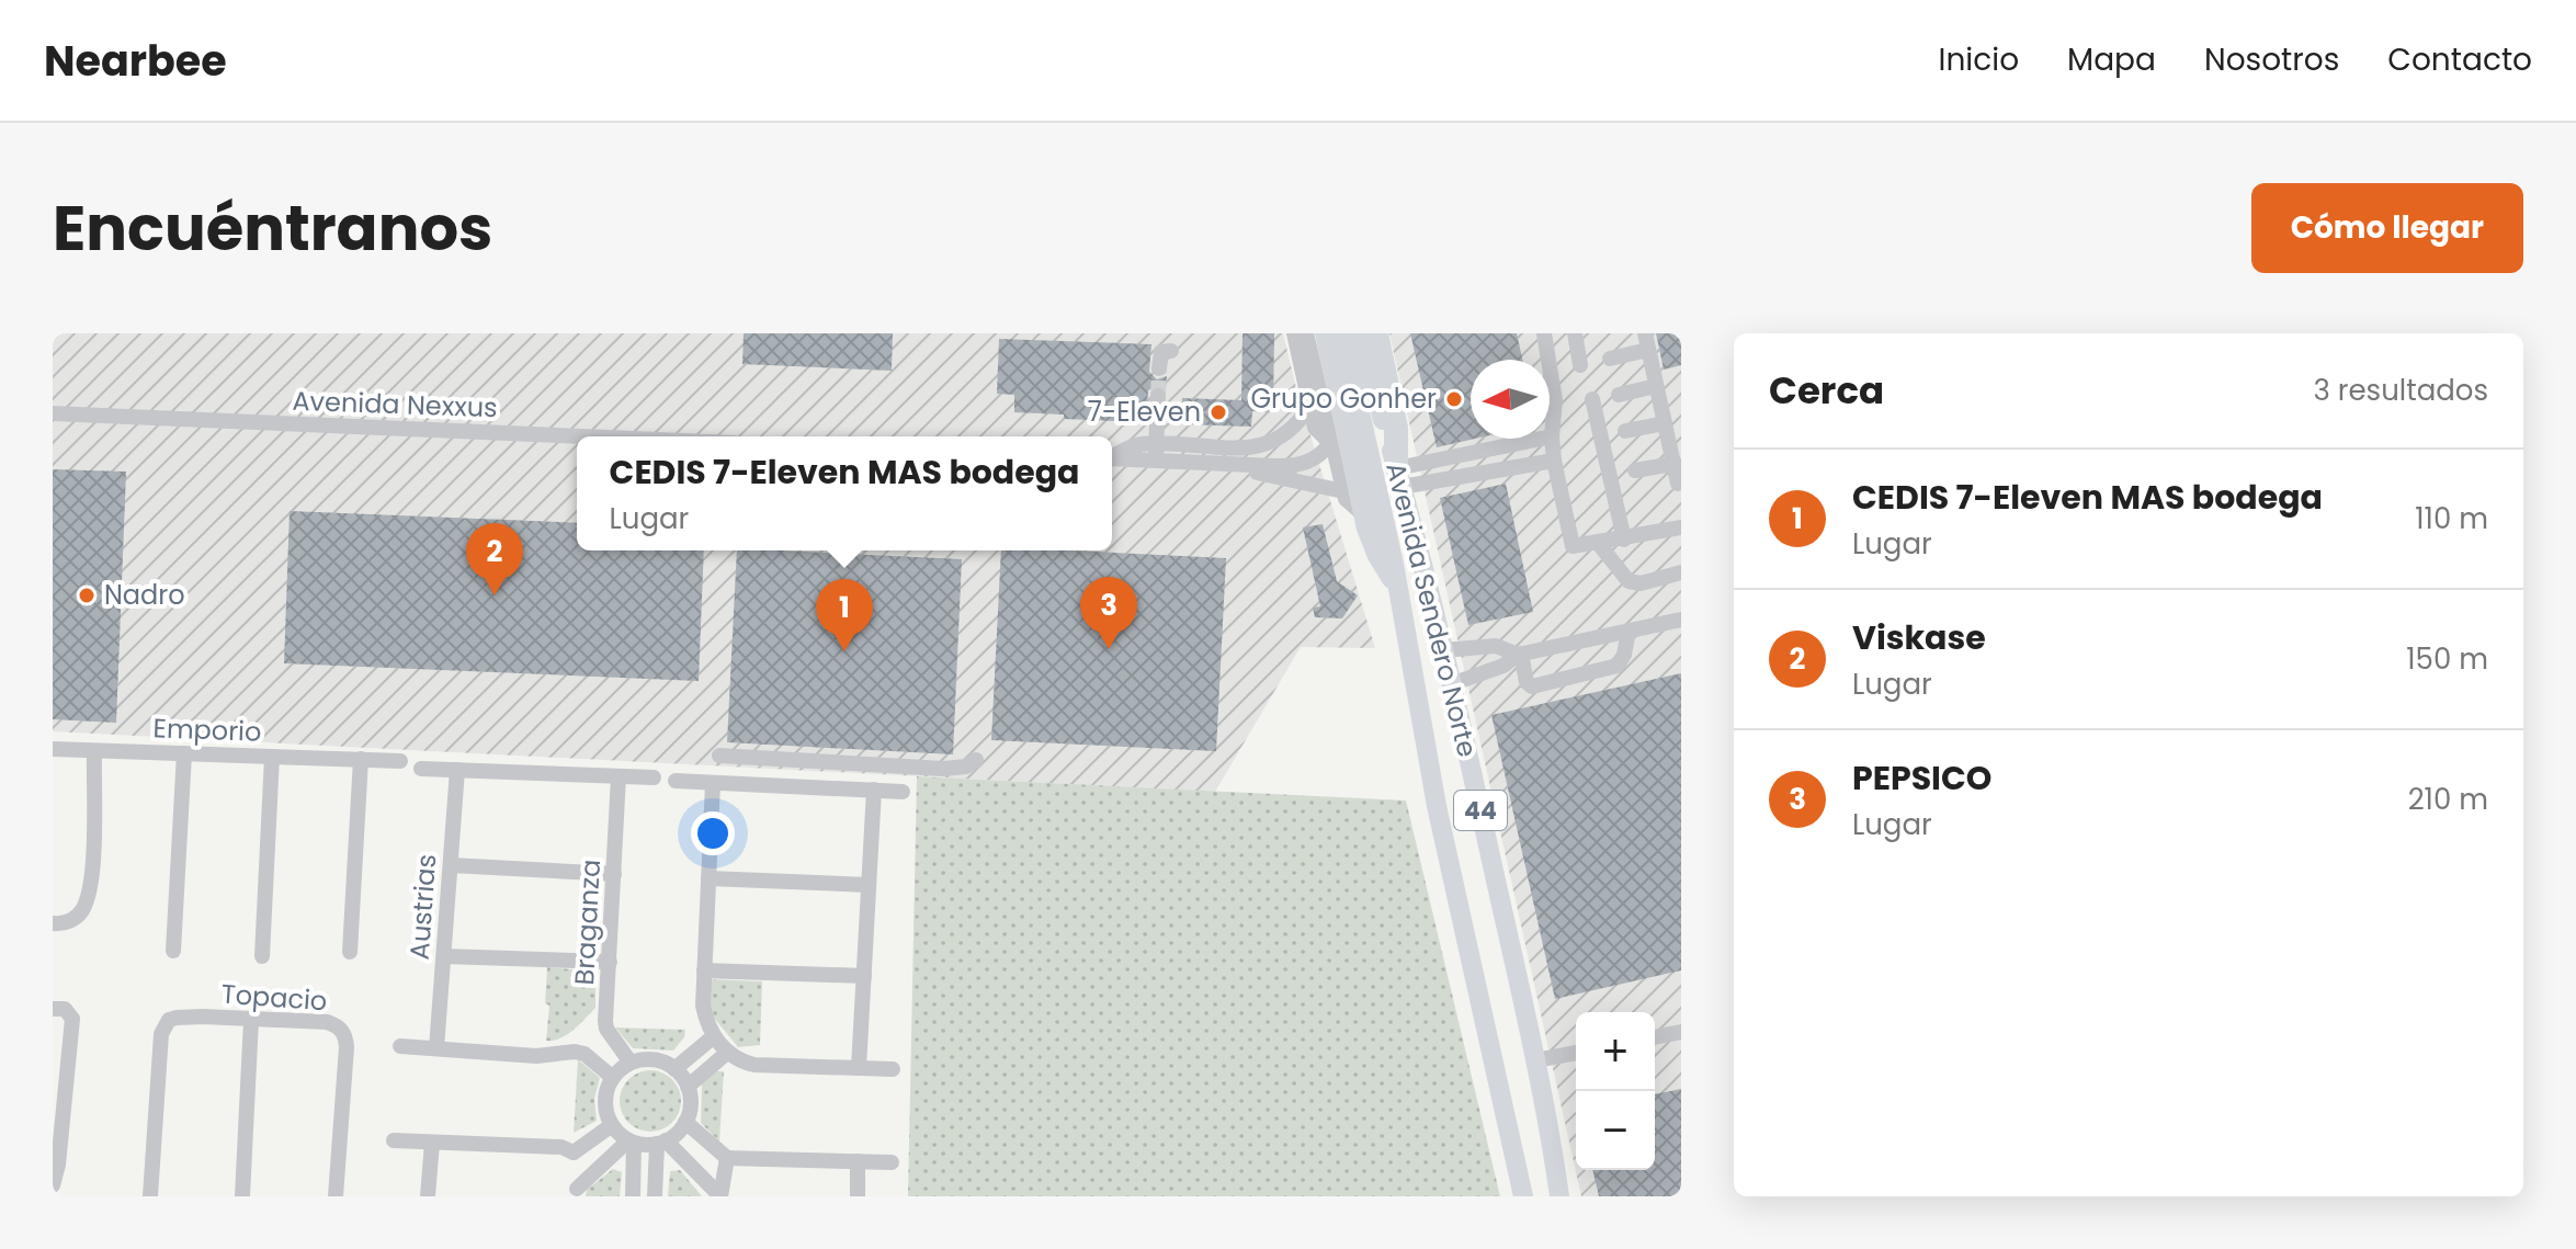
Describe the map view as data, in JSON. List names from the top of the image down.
{
  "streets": {
    "main road": ["Avenida Sendero Norte", "44"],
    "street": [
      "Avenida Nexxus",
      "Emporio",
      "Austrias",
      "Braganza",
      "Topacio"
    ]
  },
  "places": ["Grupo Gonher", "7-Eleven", "Nadro"],
  "north": "left",
  "page": {
    "header": "Nearbee",
    "nav": [
      "Inicio",
      "Mapa",
      "Nosotros",
      "Contacto"
    ],
    "title": "Encuéntranos",
    "buttons": "Cómo llegar",
    "heading": ["Cerca", "3 resultados"],
    "popup": ["CEDIS 7-Eleven MAS bodega", "Lugar"],
    "list": [
      {
        "mark": "1",
        "name": "CEDIS 7-Eleven MAS bodega",
        "note": "Lugar",
        "value": "110 m"
      },
      {
        "mark": "2",
        "name": "Viskase",
        "note": "Lugar",
        "value": "150 m"
      },
      {
        "mark": "3",
        "name": "PEPSICO",
        "note": "Lugar",
        "value": "210 m"
      }
    ],
    "pins": ["2", "3", "1"],
    "map_buttons": ["+", "−"]
  }
}
